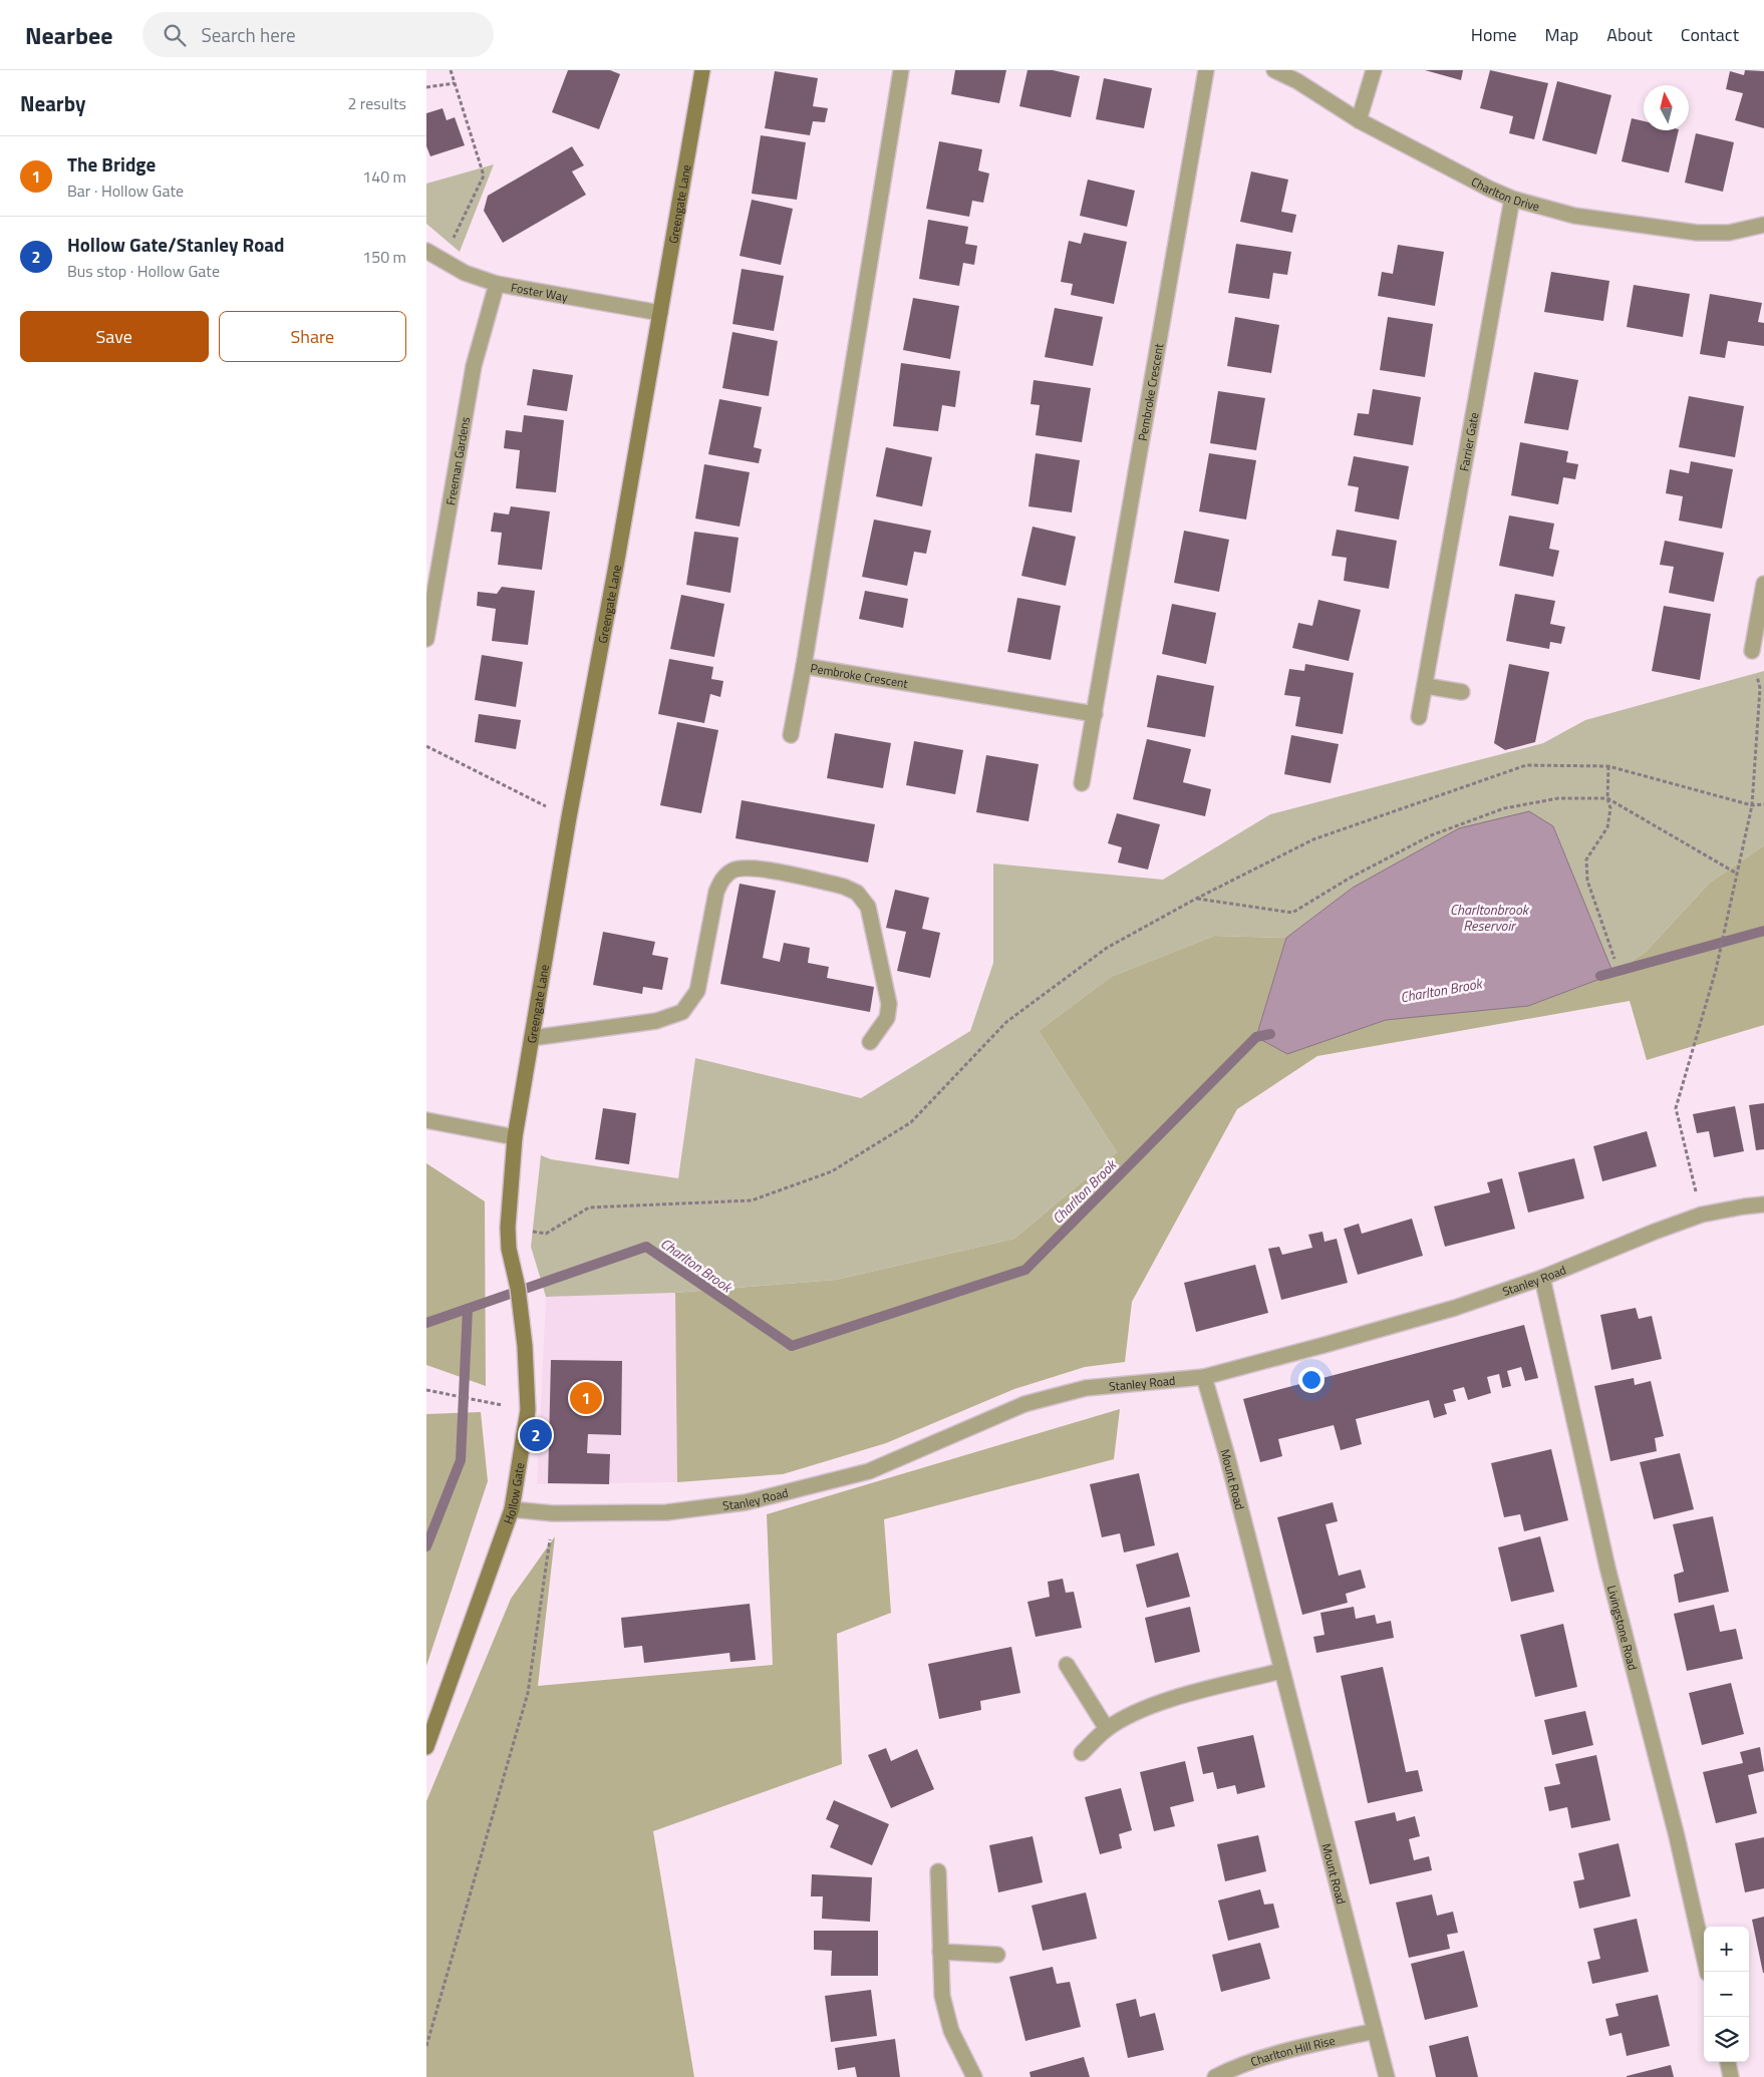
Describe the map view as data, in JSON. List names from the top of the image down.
{
  "streets": {
    "street": [
      "Charlton Drive",
      "Greengate Lane",
      "Foster Way",
      "Pembroke Crescent",
      "Farrier Gate",
      "Freeman Gardens",
      "Stanley Road",
      "Mount Road",
      "Hollow Gate",
      "Livingstone Road",
      "Charlton Hill Rise"
    ]
  },
  "crossings": [
    ["Charlton Drive", "Farrier Gate"],
    ["Greengate Lane", "Foster Way"],
    ["Greengate Lane", "Hollow Gate"],
    ["Foster Way", "Freeman Gardens"],
    ["Stanley Road", "Mount Road"],
    ["Stanley Road", "Hollow Gate"],
    ["Stanley Road", "Livingstone Road"],
    ["Mount Road", "Charlton Hill Rise"]
  ],
  "water": ["Charltonbrook Reservoir", "Charlton Brook"],
  "north": "top",
  "page": {
    "header": "Nearbee",
    "search": "Search here",
    "nav": [
      "Home",
      "Map",
      "About",
      "Contact"
    ],
    "heading": ["Nearby", "2 results"],
    "list": [
      {
        "mark": "1",
        "name": "The Bridge",
        "note": "Bar · Hollow Gate",
        "value": "140 m"
      },
      {
        "mark": "2",
        "name": "Hollow Gate/Stanley Road",
        "note": "Bus stop · Hollow Gate",
        "value": "150 m"
      }
    ],
    "buttons": ["Save", "Share"],
    "pins": ["1", "2"],
    "map_buttons": ["+", "−"]
  }
}
